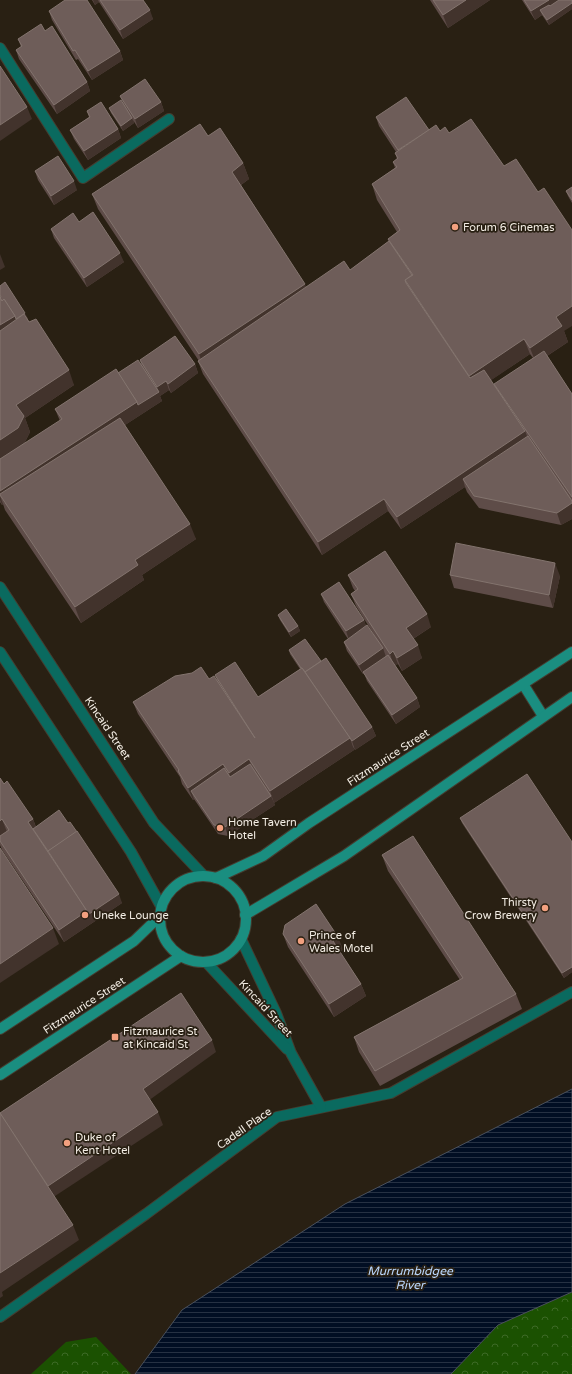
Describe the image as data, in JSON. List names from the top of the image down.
{
  "streets": {
    "main road": ["Fitzmaurice Street"],
    "street": ["Kincaid Street", "Cadell Place"]
  },
  "crossings": [
    ["Kincaid Street", "Fitzmaurice Street"],
    ["Kincaid Street", "Cadell Place"]
  ],
  "water": ["Murrumbidgee River"],
  "places": {
    "other": [
      "Forum 6 Cinemas",
      "Home Tavern Hotel",
      "Thirsty Crow Brewery",
      "Uneke Lounge",
      "Prince of Wales Motel",
      "Duke of Kent Hotel"
    ],
    "transit": ["Fitzmaurice St at Kincaid St"]
  }
}
